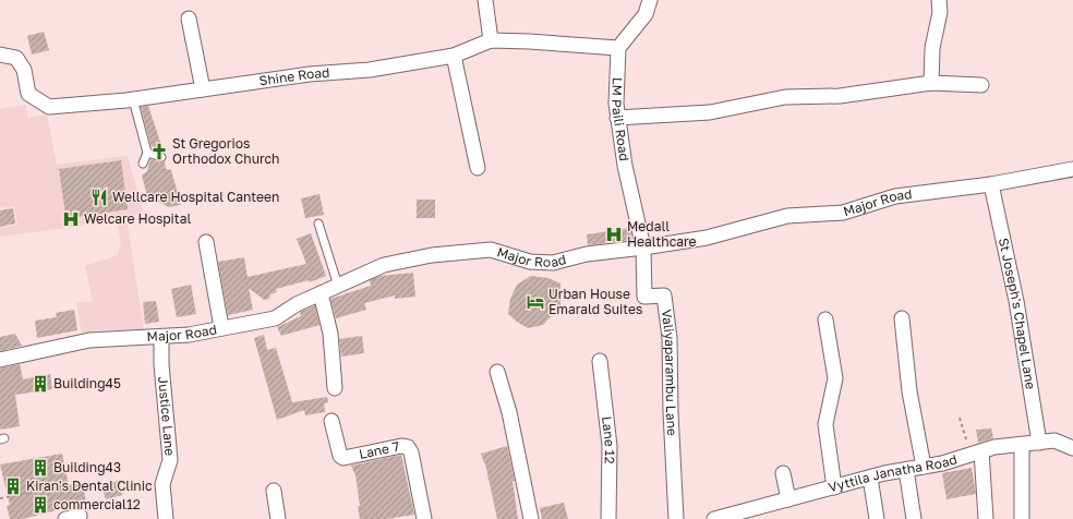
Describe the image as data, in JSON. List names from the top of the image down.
{
  "streets": {
    "street": [
      "Shine Road",
      "LM Paili Road",
      "Major Road",
      "St Joseph's Chapel Lane",
      "Valiyaparambu Lane",
      "Justice Lane",
      "Lane 12",
      "Lane 7",
      "Vyttila Janatha Road"
    ]
  },
  "crossings": [
    ["Shine Road", "LM Paili Road"],
    ["LM Paili Road", "Major Road"],
    ["LM Paili Road", "Valiyaparambu Lane"],
    ["Major Road", "St Joseph's Chapel Lane"],
    ["Major Road", "Valiyaparambu Lane"],
    ["Major Road", "Justice Lane"],
    ["St Joseph's Chapel Lane", "Vyttila Janatha Road"]
  ],
  "places": {
    "church": ["St Gregorios Orthodox Church"],
    "restaurant": ["Wellcare Hospital Canteen"],
    "hospital": ["Welcare Hospital", "Medall Healthcare"],
    "hotel": ["Urban House Emarald Suites"],
    "building": [
      "Building45",
      "Building43",
      "Kiran's Dental Clinic",
      "commercial12"
    ]
  }
}
